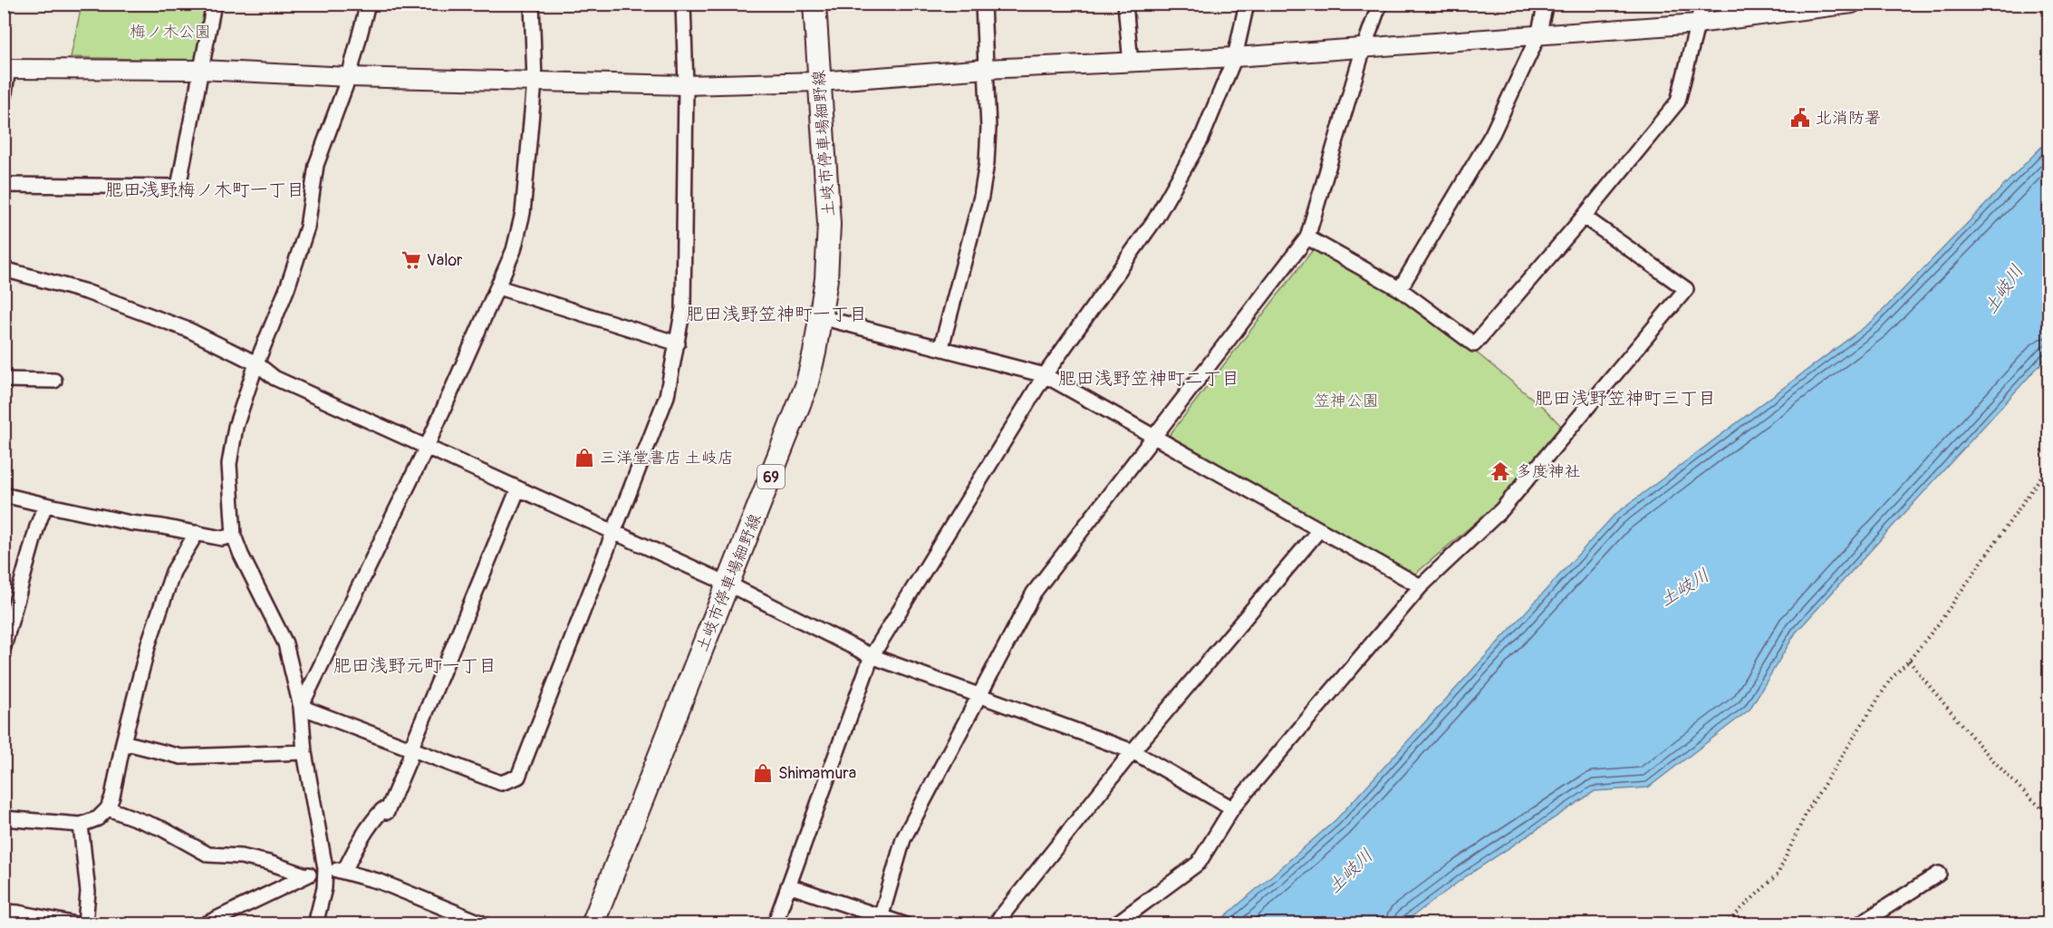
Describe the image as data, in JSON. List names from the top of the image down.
{
  "streets": {
    "main road": ["土岐市停車場細野線", "69"]
  },
  "districts": [
    "肥田浅野梅ノ木町一丁目",
    "肥田浅野笠神町一丁目",
    "肥田浅野笠神町二丁目",
    "肥田浅野笠神町三丁目",
    "肥田浅野元町一丁目"
  ],
  "water": ["土岐川"],
  "parks": ["梅ノ木公園", "笠神公園"],
  "places": {
    "public building": ["北消防署"],
    "supermarket": ["Valor"],
    "shop": ["三洋堂書店 土岐店", "Shimamura"],
    "temple": ["多度神社"]
  }
}
